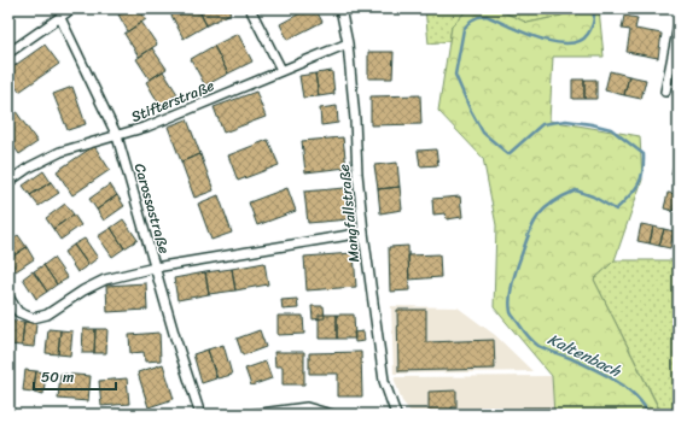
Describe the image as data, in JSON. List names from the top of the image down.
{
  "streets": {
    "street": ["Stifterstraße", "Carossastraße", "Mangfallstraße"]
  },
  "crossings": [
    ["Stifterstraße", "Carossastraße"],
    ["Stifterstraße", "Mangfallstraße"]
  ],
  "water": ["Kaltenbach"],
  "scale_bar": "50 m"
}
